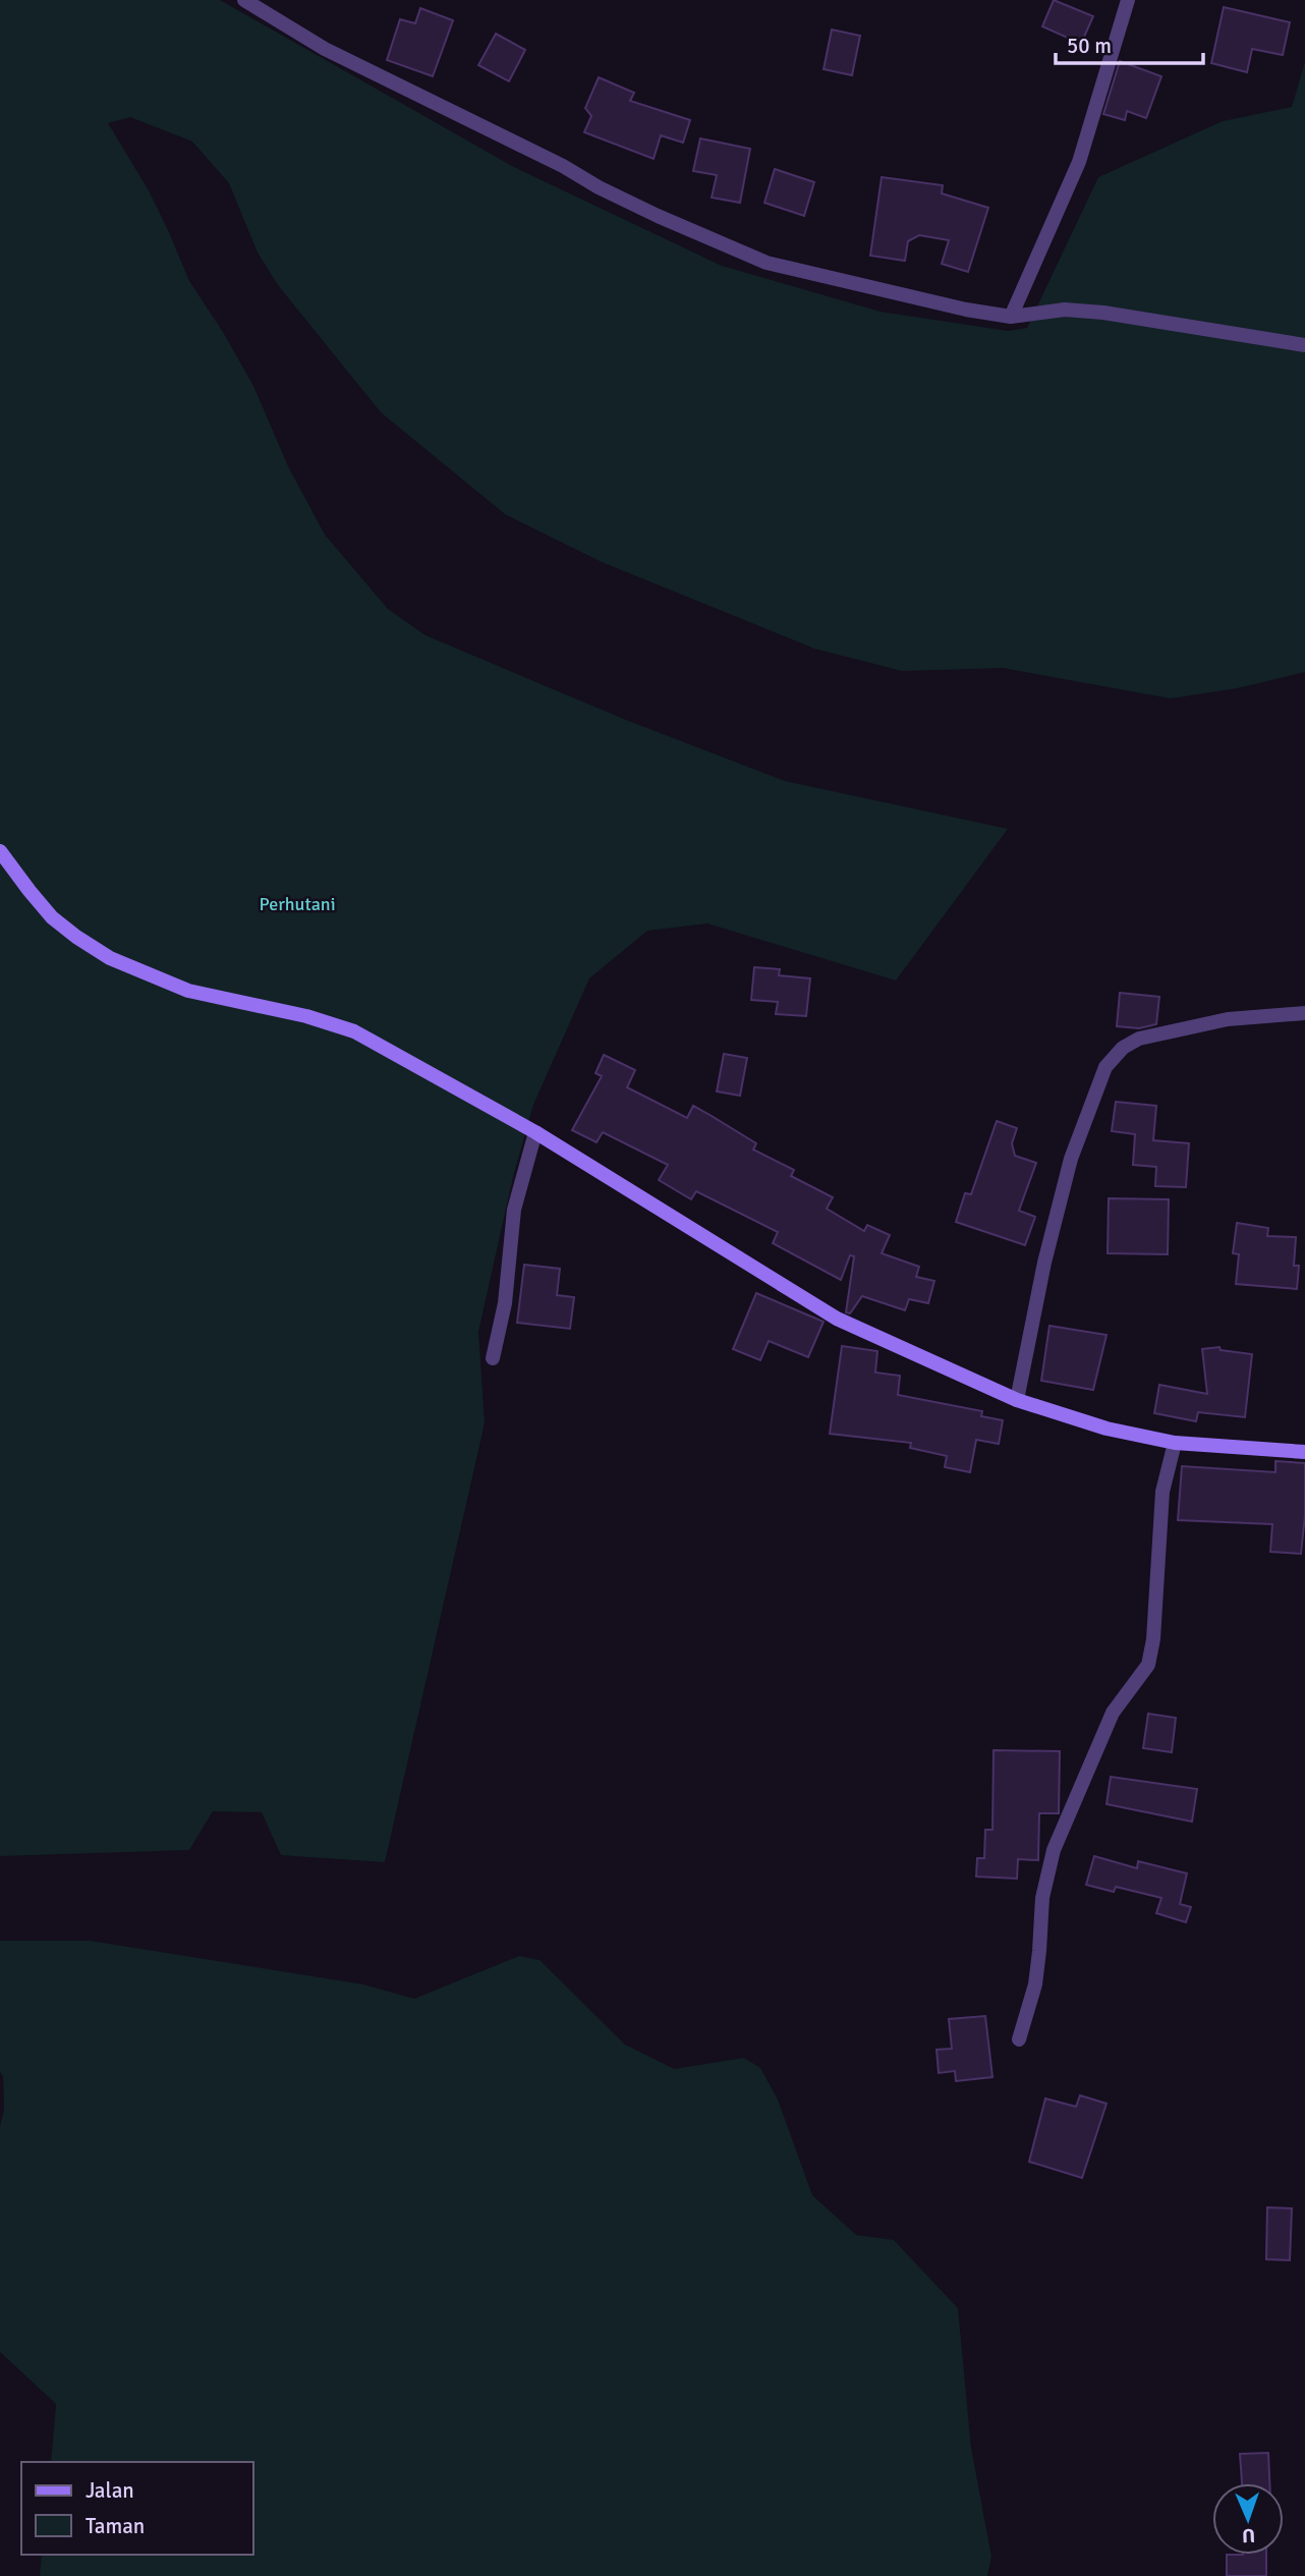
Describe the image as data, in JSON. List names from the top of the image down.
{
  "parks": ["Perhutani"],
  "legend": ["Jalan", "Taman"],
  "scale_bar": "50 m",
  "north": "bottom"
}
